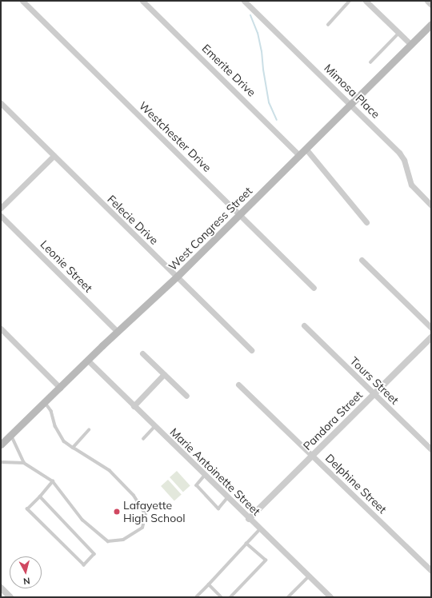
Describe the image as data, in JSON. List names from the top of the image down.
{
  "streets": {
    "main road": ["West Congress Street"],
    "street": [
      "Emerite Drive",
      "Mimosa Place",
      "Westchester Drive",
      "Felecie Drive",
      "Leonie Street",
      "Tours Street",
      "Pandora Street",
      "Marie Antoinette Street",
      "Delphine Street"
    ]
  },
  "crossings": [
    ["Emerite Drive", "West Congress Street"],
    ["Mimosa Place", "West Congress Street"],
    ["Westchester Drive", "West Congress Street"],
    ["Felecie Drive", "West Congress Street"],
    ["West Congress Street", "Leonie Street"],
    ["West Congress Street", "Marie Antoinette Street"],
    ["Tours Street", "Pandora Street"],
    ["Pandora Street", "Marie Antoinette Street"],
    ["Pandora Street", "Delphine Street"]
  ],
  "places": ["Lafayette High School"],
  "north": "bottom"
}
